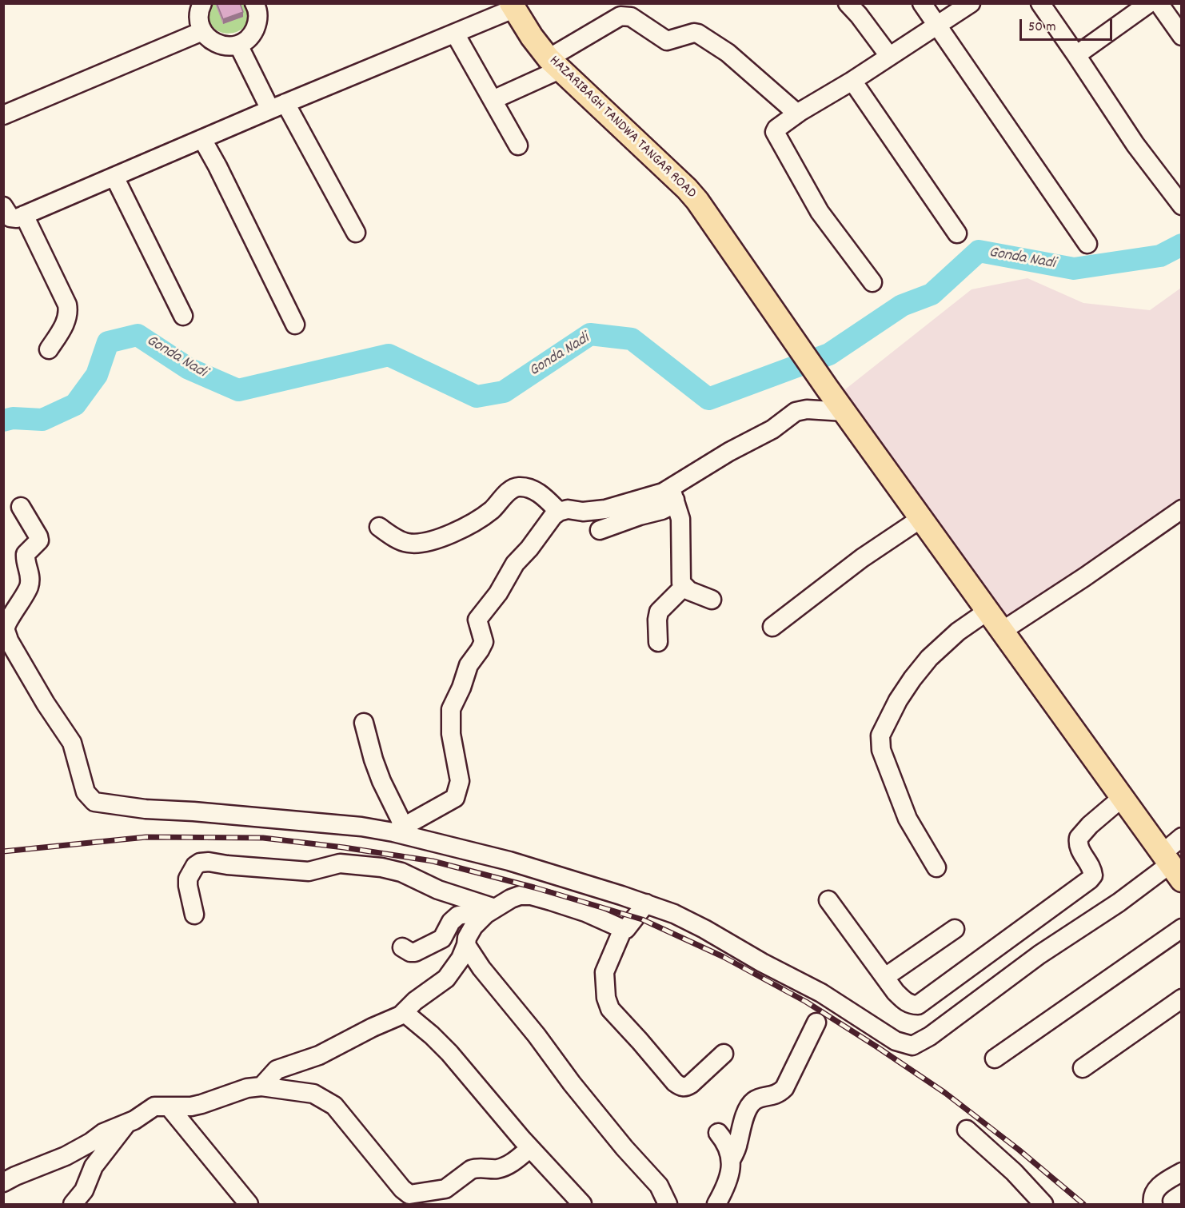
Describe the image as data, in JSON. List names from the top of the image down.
{
  "streets": {
    "main road": ["HAZARIBAGH TANDWA TANGAR ROAD"]
  },
  "water": ["Gonda Nadi"],
  "scale_bar": "50 m"
}
